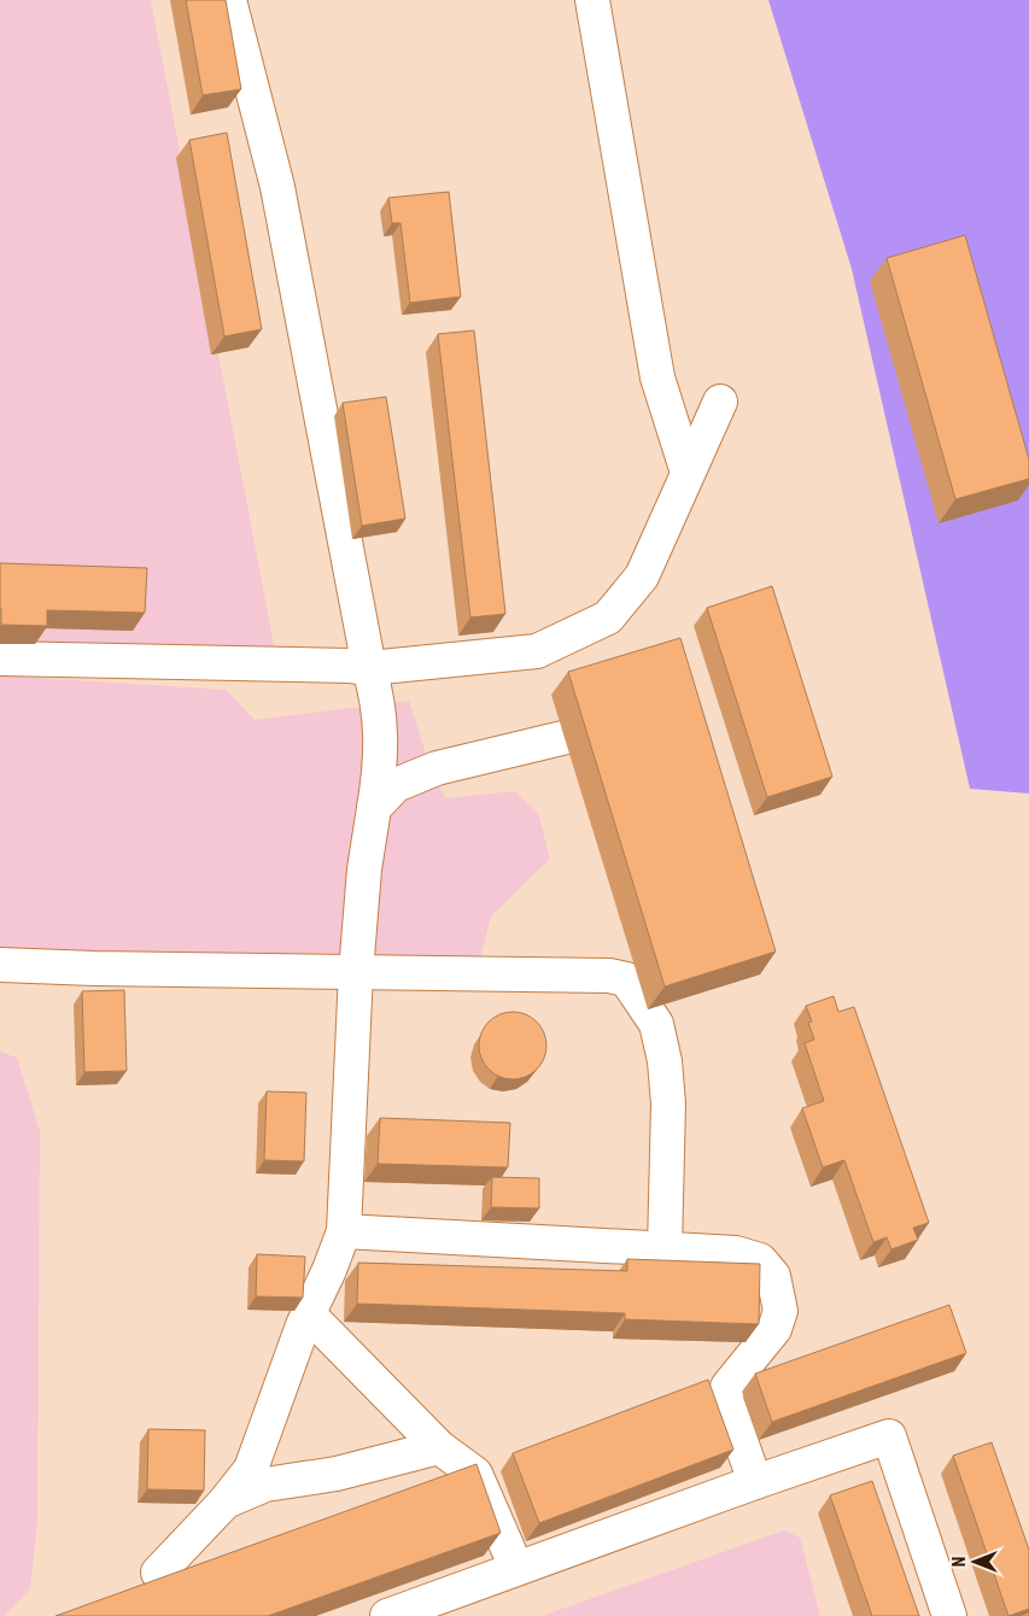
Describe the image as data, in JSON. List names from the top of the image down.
{
  "north": "left"
}
